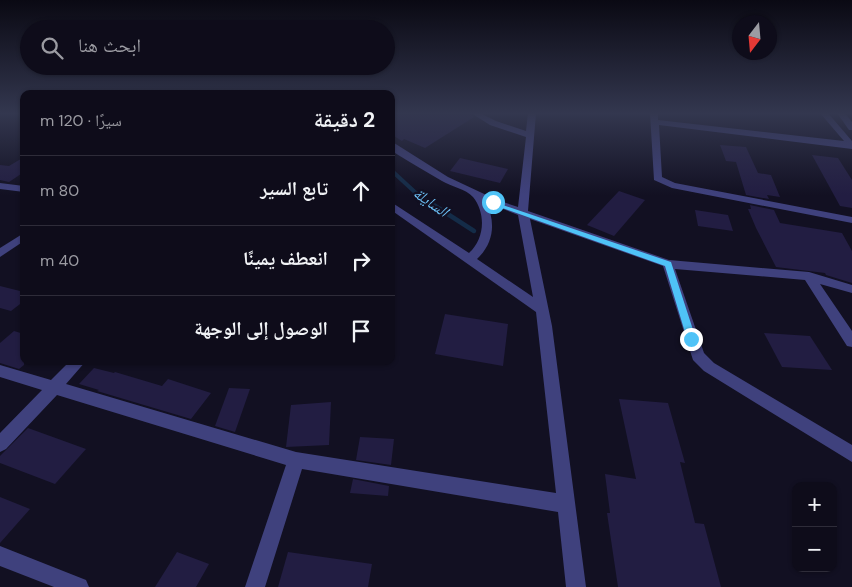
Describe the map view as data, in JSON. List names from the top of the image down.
{
  "water": ["السايلة"],
  "north": "bottom",
  "page": {
    "search": "ابحث هنا",
    "heading": ["2 دقيقة", "سيرًا · 120 m"],
    "list": [
      ["تابع السير", "80 m"],
      ["انعطف يمينًا", "40 m"],
      "الوصول إلى الوجهة"
    ],
    "map_buttons": ["+", "−"]
  }
}
